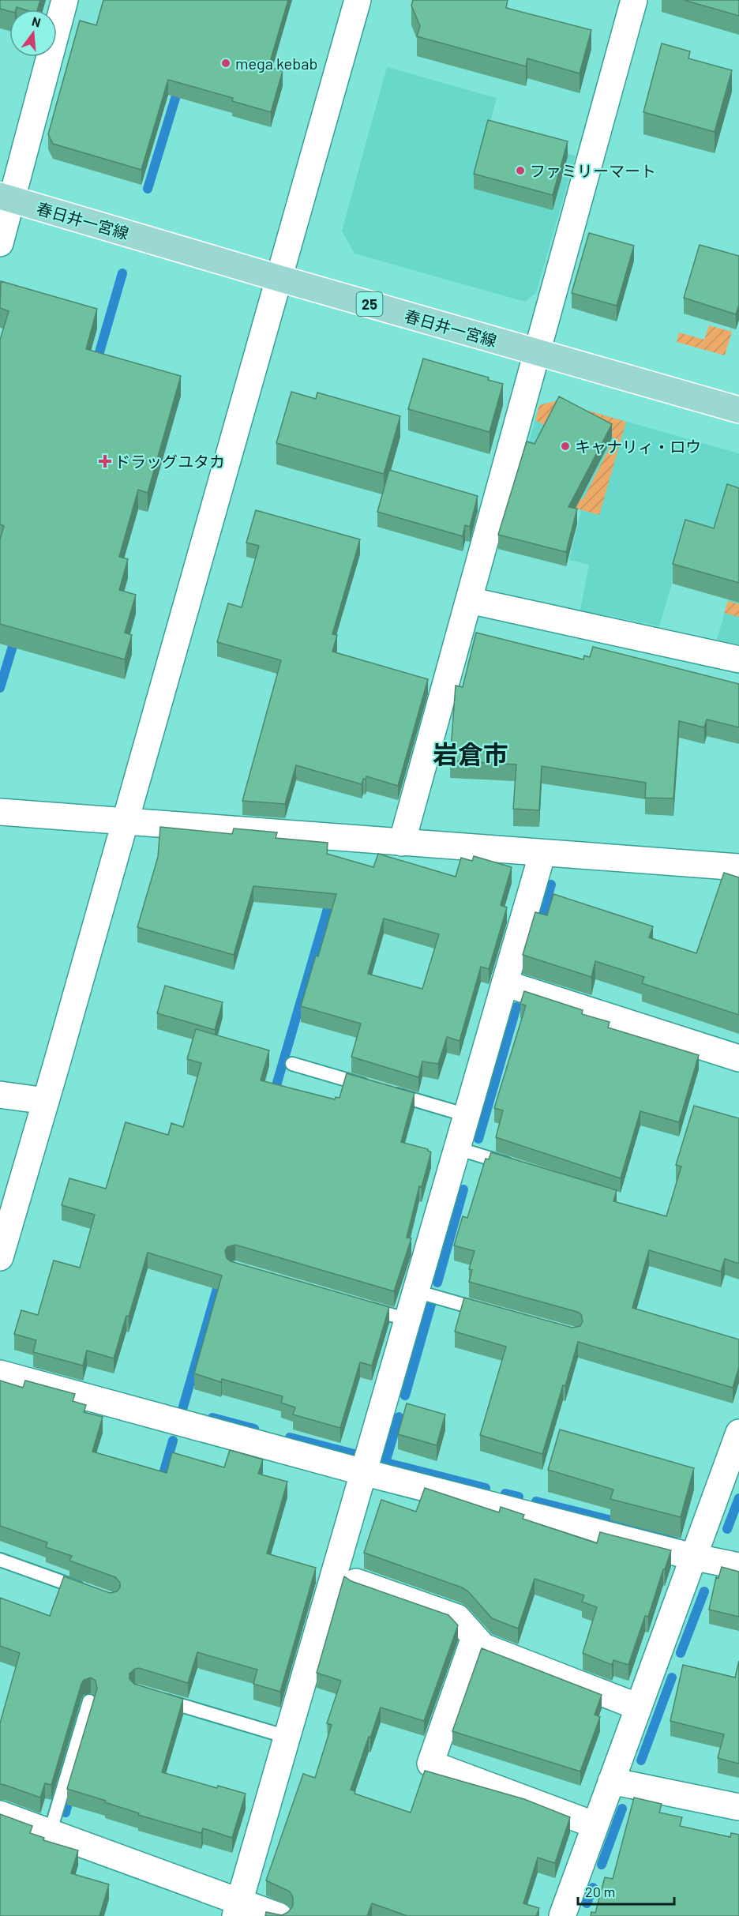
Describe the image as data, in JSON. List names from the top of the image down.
{
  "streets": {
    "main road": ["春日井一宮線", "25"]
  },
  "districts": ["岩倉市"],
  "places": {
    "other": ["mega kebab", "ファミリーマート", "キャナリィ・ロウ"],
    "health": ["ドラッグユタカ"]
  },
  "scale_bar": "20 m",
  "north": "top"
}
